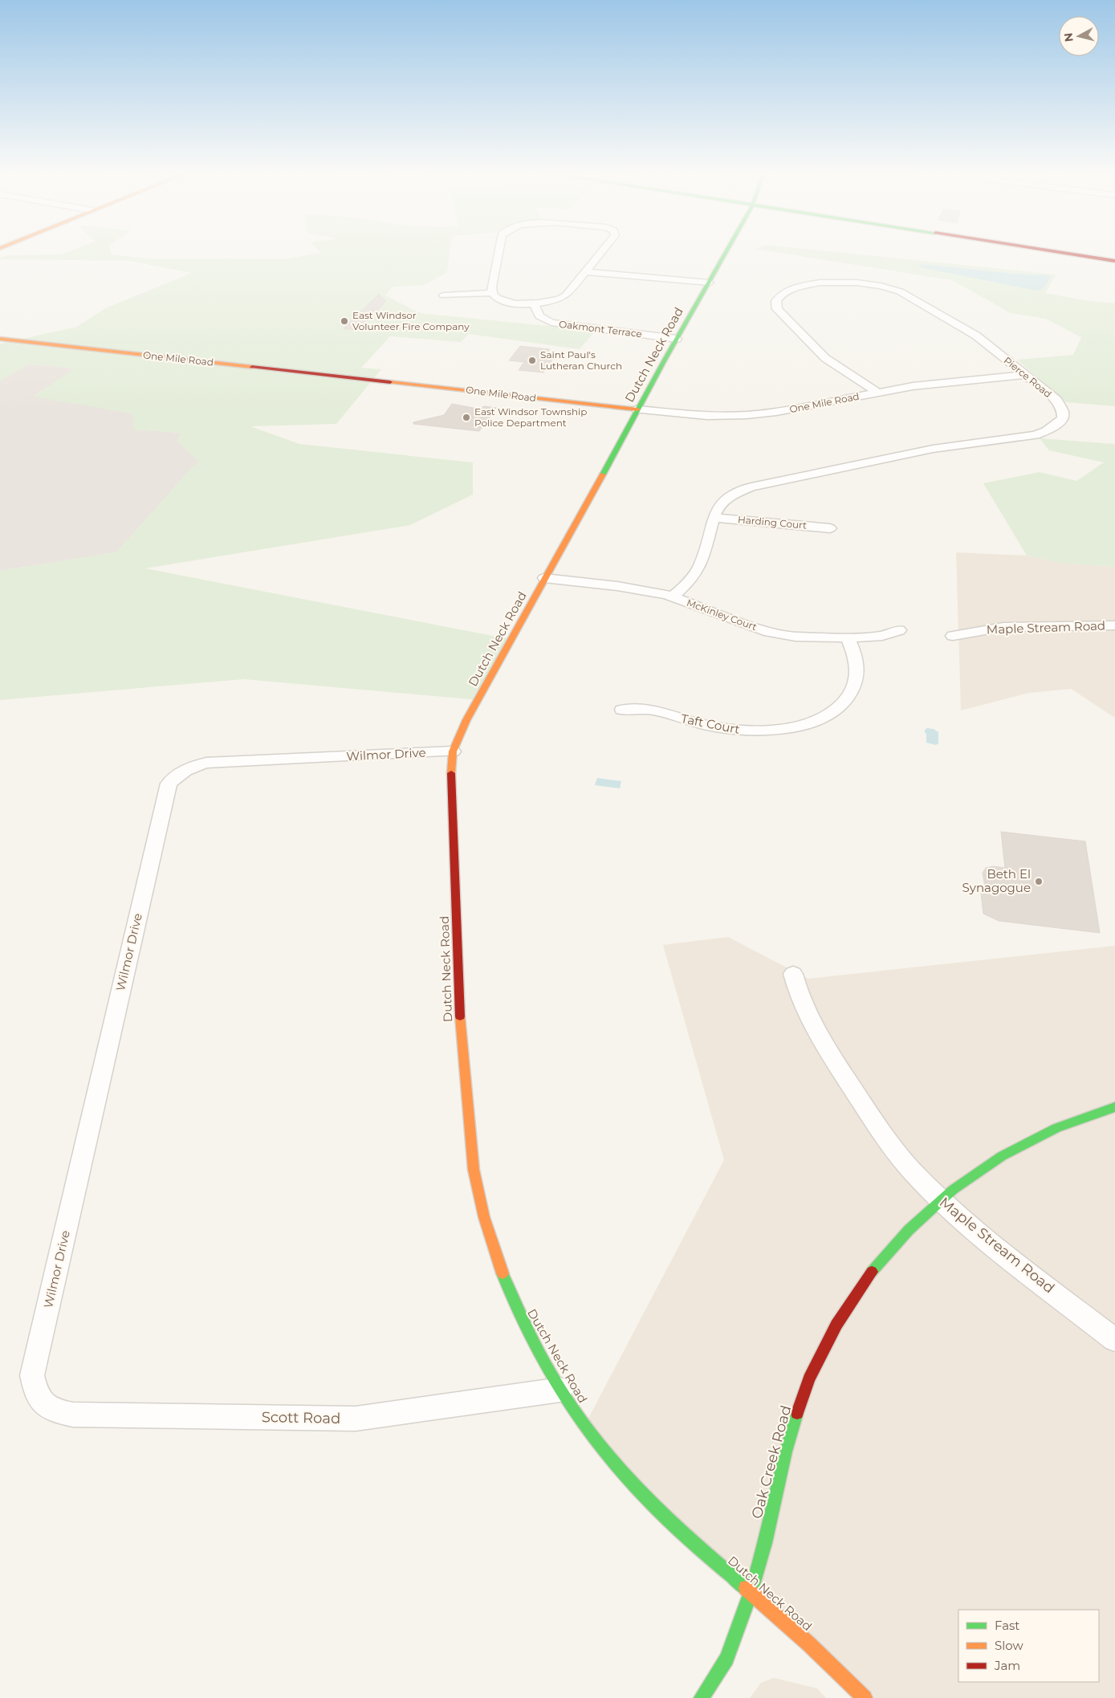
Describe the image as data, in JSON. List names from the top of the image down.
{
  "streets": {
    "main road": ["Dutch Neck Road", "One Mile Road", "Oak Creek Road"],
    "street": [
      "Oakmont Terrace",
      "Pierce Road",
      "Harding Court",
      "McKinley Court",
      "Maple Stream Road",
      "Taft Court",
      "Wilmor Drive",
      "Scott Road"
    ]
  },
  "crossings": [
    ["Oakmont Terrace", "Dutch Neck Road"],
    ["Dutch Neck Road", "One Mile Road"],
    ["Dutch Neck Road", "McKinley Court"],
    ["Dutch Neck Road", "Wilmor Drive"],
    ["Dutch Neck Road", "Scott Road"],
    ["Dutch Neck Road", "Oak Creek Road"],
    ["One Mile Road", "Pierce Road"],
    ["Pierce Road", "Harding Court"],
    ["Pierce Road", "McKinley Court"],
    ["McKinley Court", "Taft Court"],
    ["Maple Stream Road", "Oak Creek Road"],
    ["Wilmor Drive", "Scott Road"]
  ],
  "places": [
    "East Windsor Volunteer Fire Company",
    "Saint Paul's Lutheran Church",
    "East Windsor Township Police Department",
    "Beth El Synagogue"
  ],
  "legend": ["Fast", "Slow", "Jam"],
  "north": "left"
}
